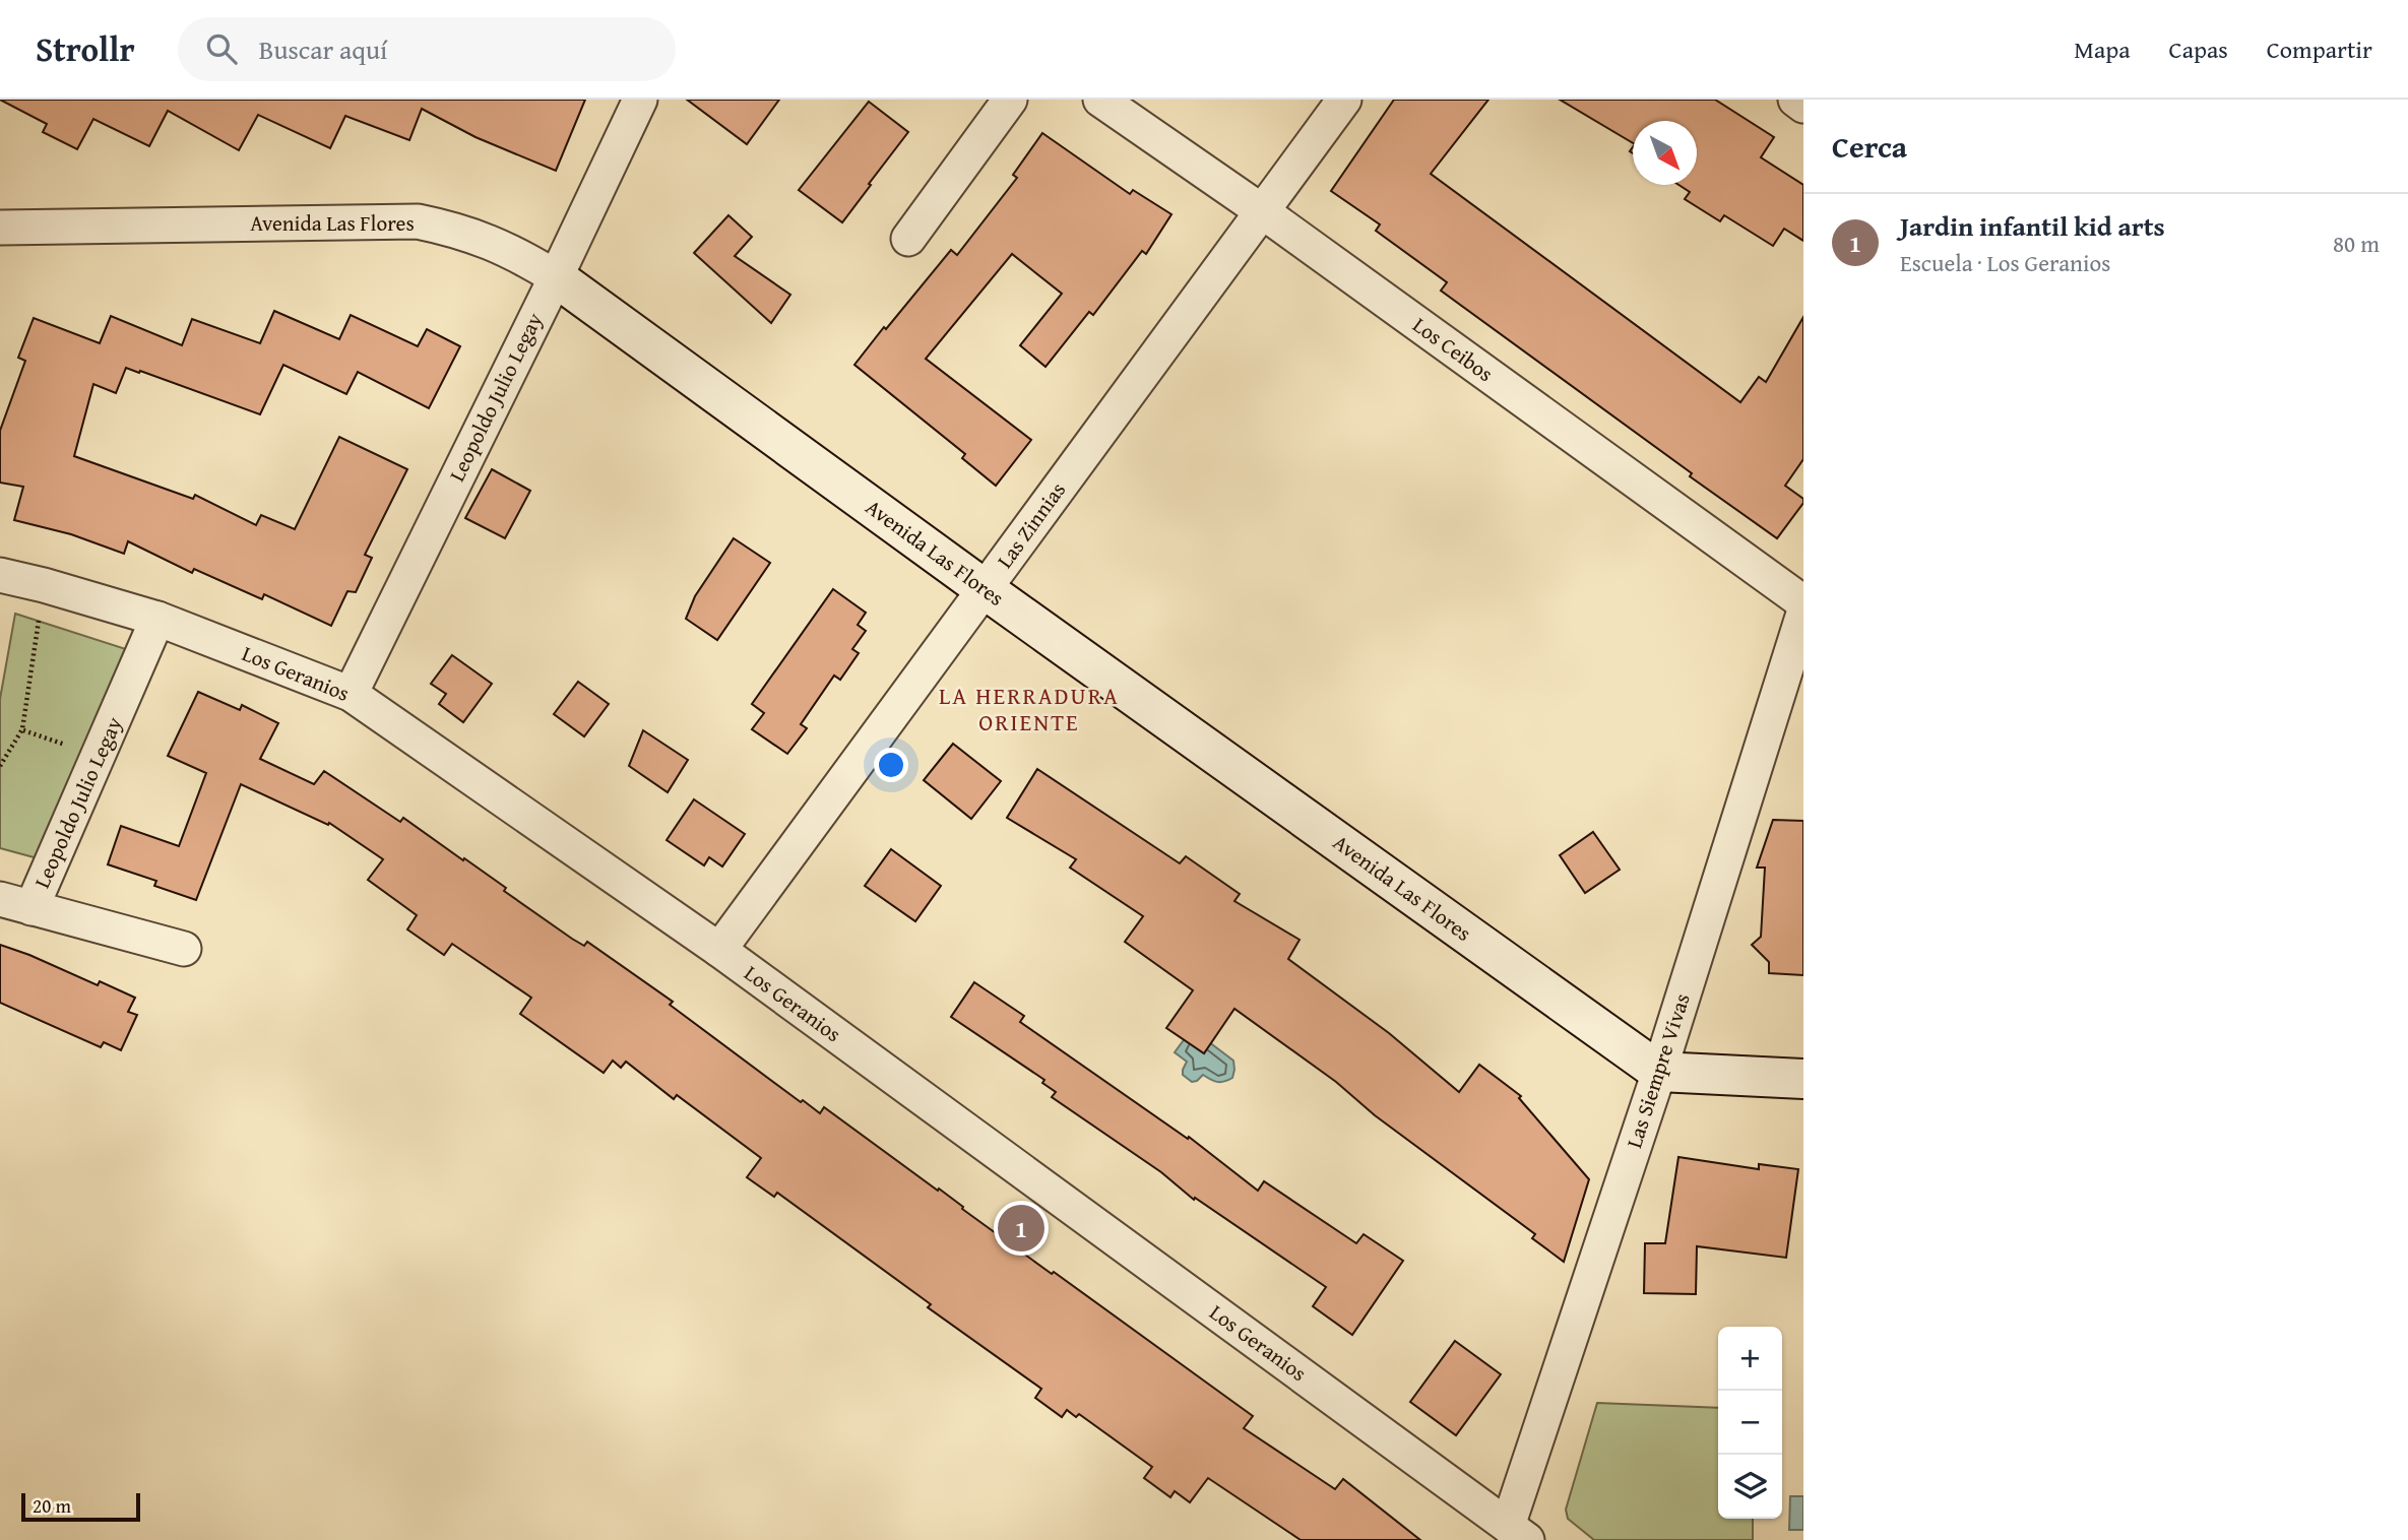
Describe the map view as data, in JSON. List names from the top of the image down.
{
  "streets": {
    "street": [
      "Avenida Las Flores",
      "Los Ceibos",
      "Leopoldo Julio Legay",
      "Las Zinnias",
      "Los Geranios",
      "Las Siempre Vivas"
    ]
  },
  "crossings": [
    ["Avenida Las Flores", "Leopoldo Julio Legay"],
    ["Avenida Las Flores", "Las Zinnias"],
    ["Avenida Las Flores", "Las Siempre Vivas"],
    ["Los Ceibos", "Las Zinnias"],
    ["Leopoldo Julio Legay", "Los Geranios"],
    ["Las Zinnias", "Los Geranios"],
    ["Los Geranios", "Las Siempre Vivas"]
  ],
  "districts": ["LA HERRADURA ORIENTE"],
  "scale_bar": "20 m",
  "north": "bottom right",
  "page": {
    "header": "Strollr",
    "search": "Buscar aquí",
    "nav": ["Mapa", "Capas", "Compartir"],
    "heading": "Cerca",
    "list": [
      {
        "mark": "1",
        "name": "Jardin infantil kid arts",
        "note": "Escuela · Los Geranios",
        "value": "80 m"
      }
    ],
    "pins": "1",
    "map_buttons": ["+", "−"],
    "scale": "20 m"
  }
}
